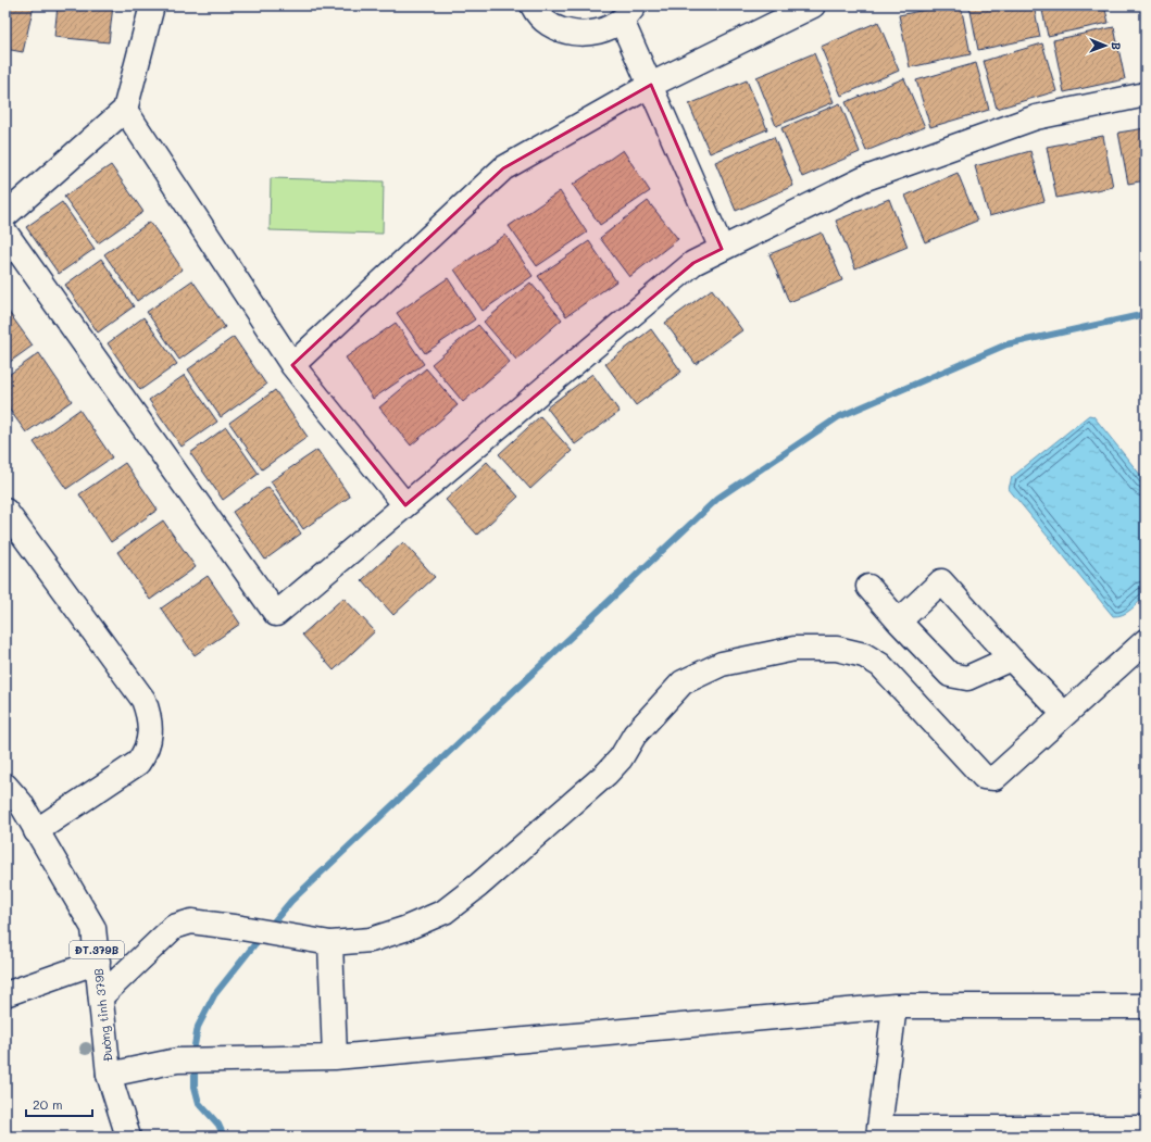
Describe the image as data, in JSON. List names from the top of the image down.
{
  "streets": {
    "street": ["ĐT.379B", "Đường tỉnh 379B"]
  },
  "scale_bar": "20 m",
  "north": "right"
}
